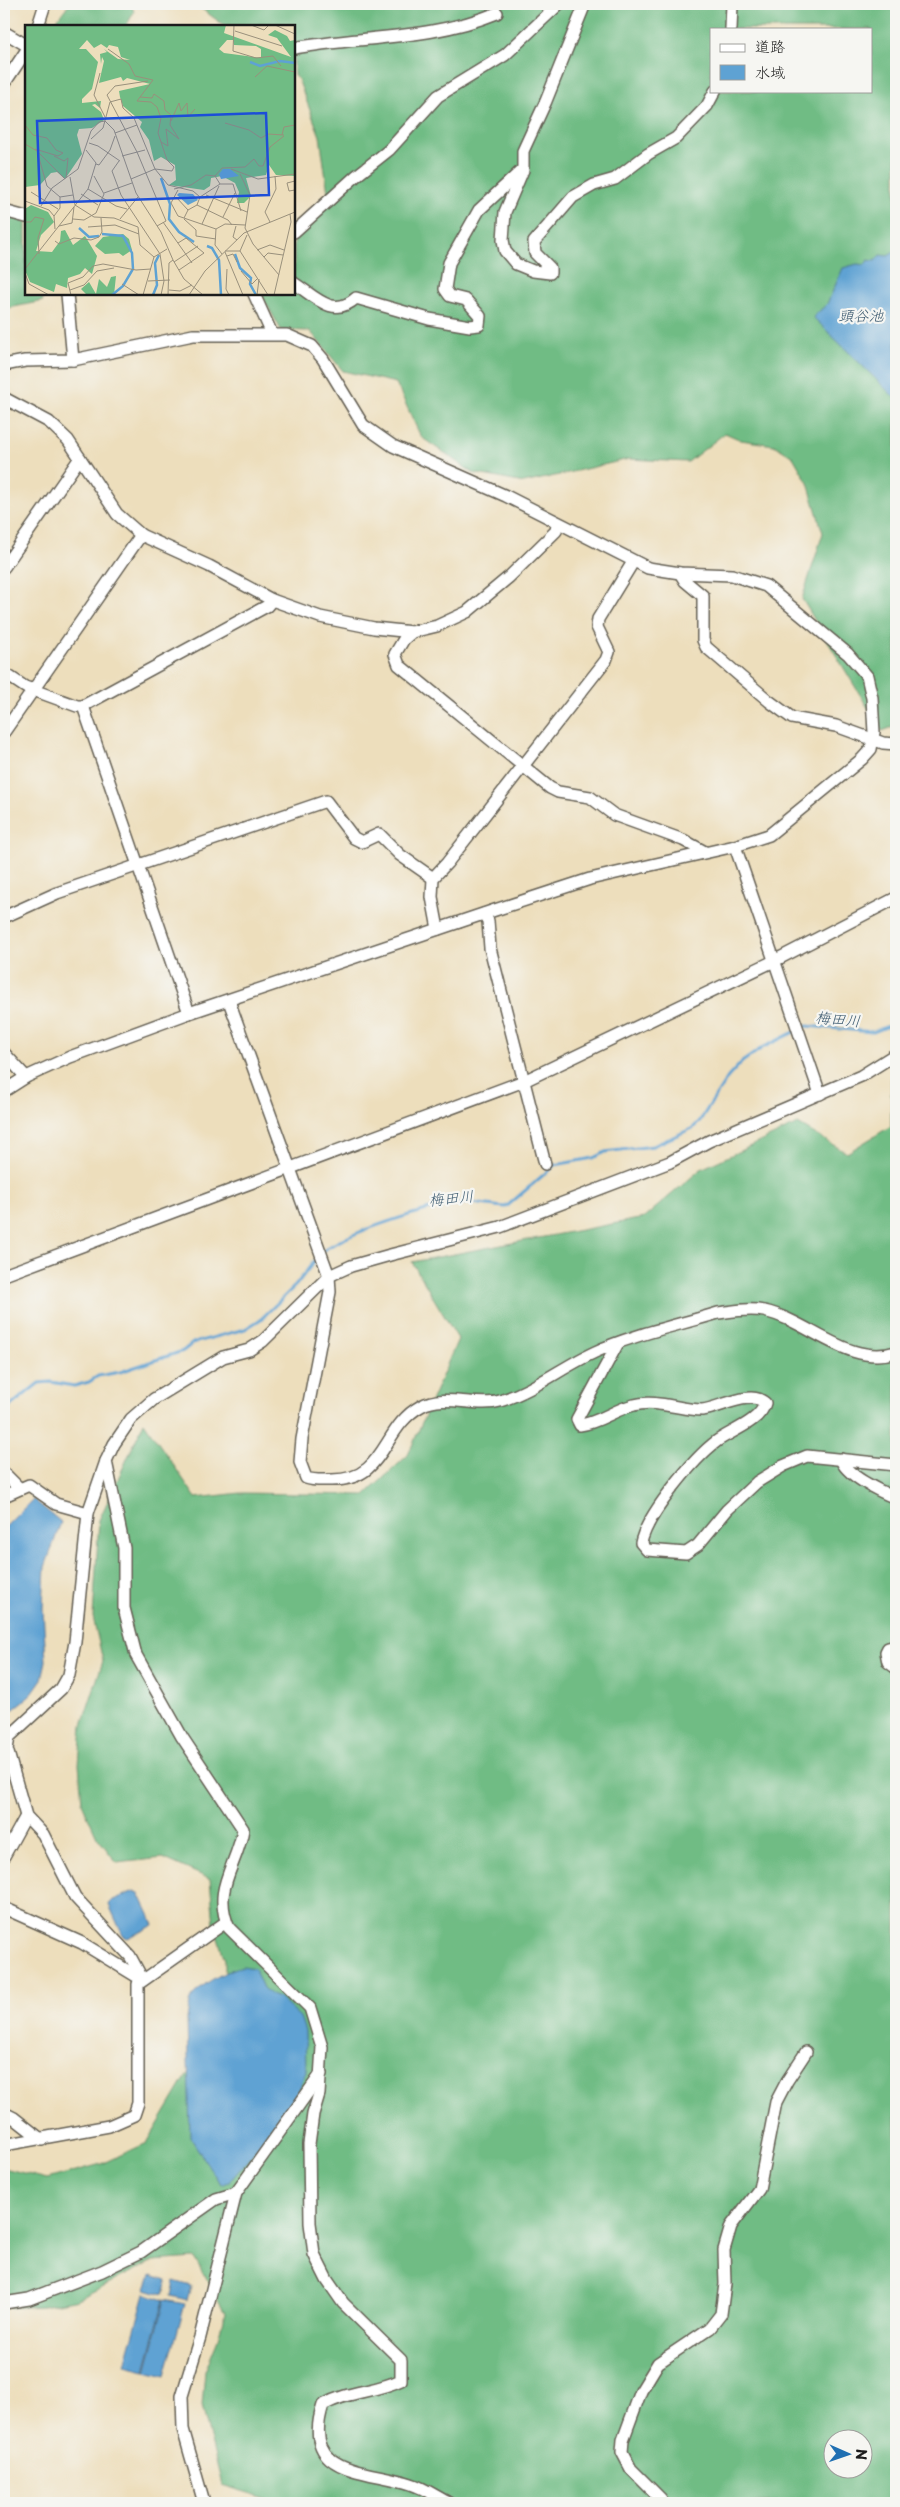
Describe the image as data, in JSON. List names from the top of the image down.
{
  "water": ["頭谷池", "梅田川"],
  "legend": ["道路", "水域"],
  "north": "right"
}
